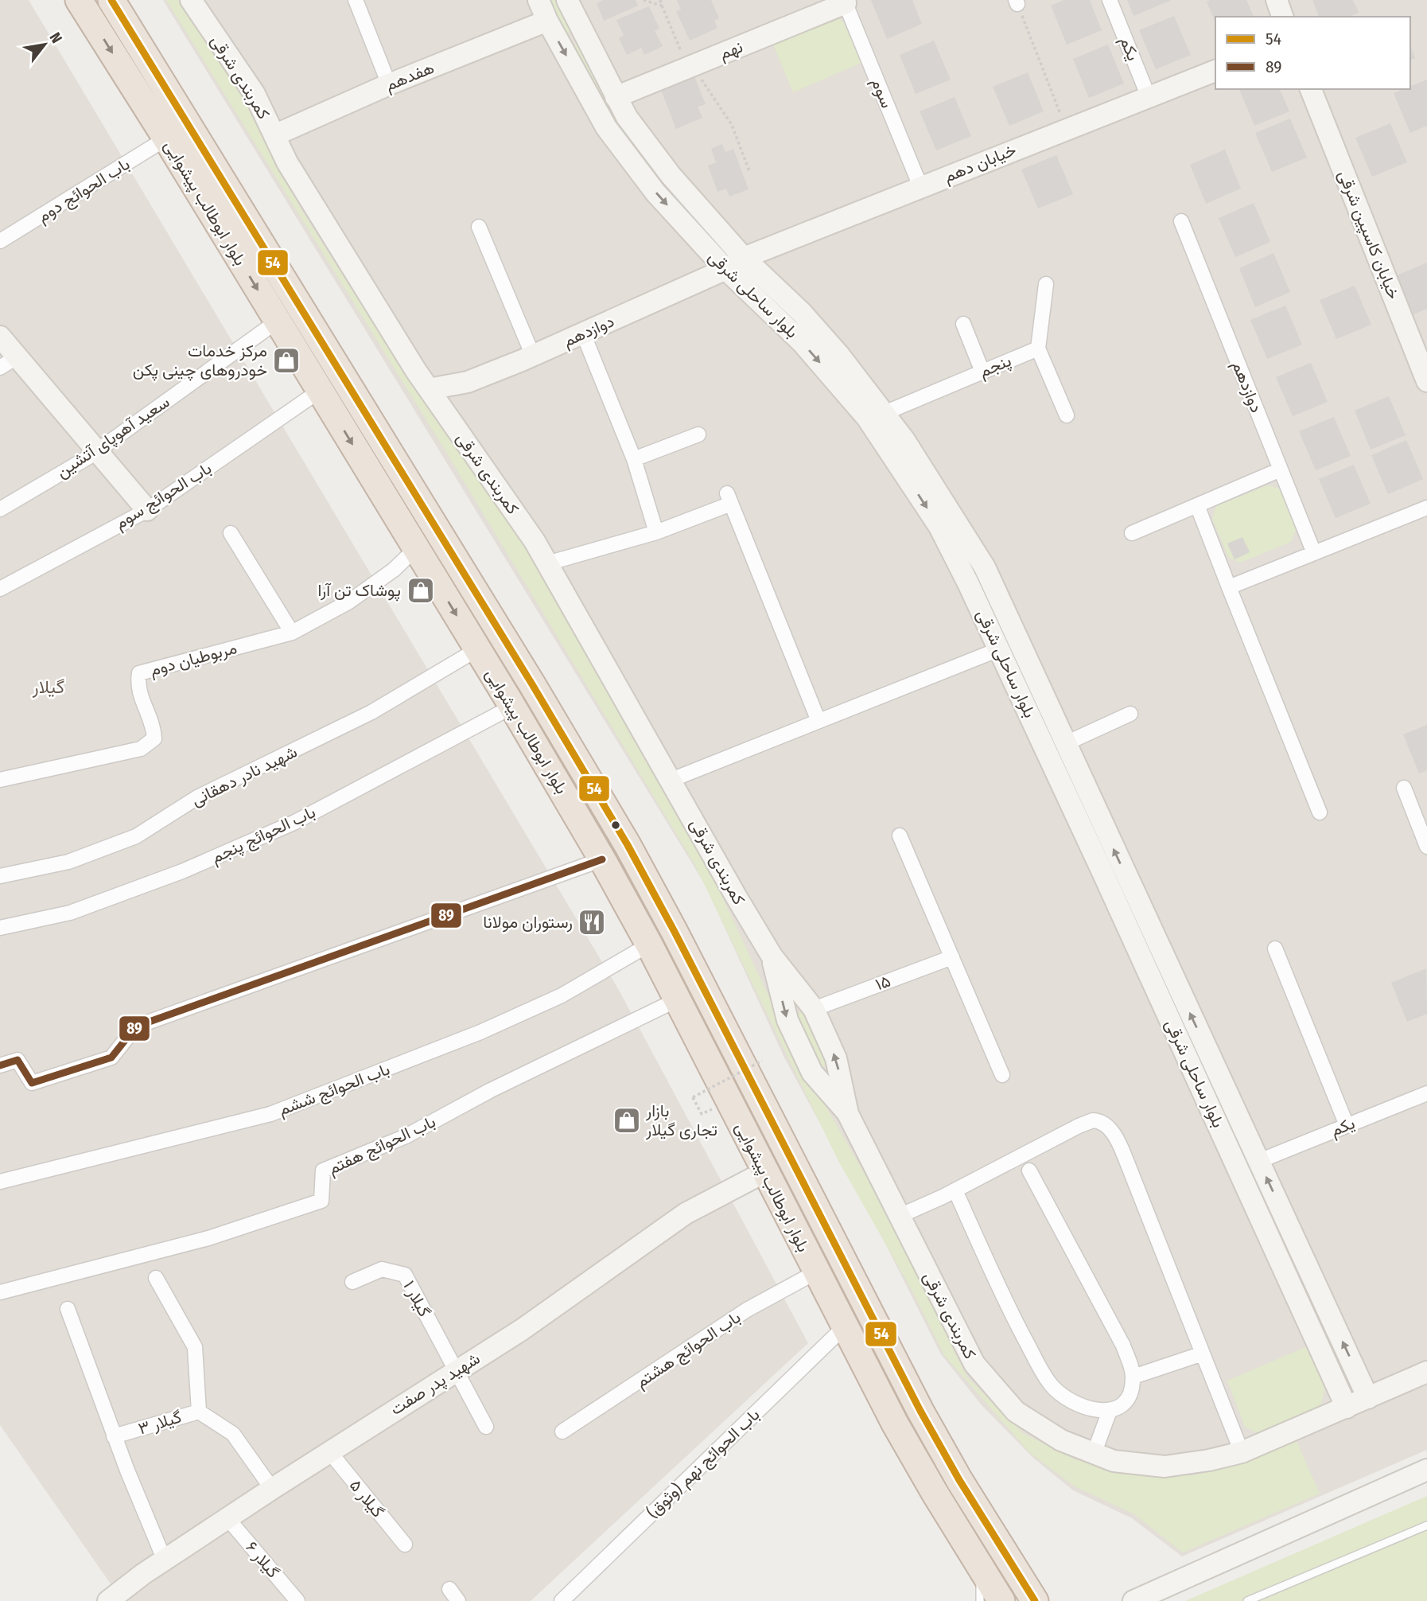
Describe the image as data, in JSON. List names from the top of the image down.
{
  "streets": {
    "highway": ["بلوار ابوطالب پیشوایی"],
    "street": [
      "یکم",
      "نهم",
      "هفدهم",
      "کمربندی شرقی",
      "سوم",
      "خیابان دهم",
      "باب الحوائج دوم",
      "خیابان کاسپین شرقی",
      "بلوار ساحلی شرقی",
      "دوازدهم",
      "پنجم",
      "سعید آهوپای آتشین",
      "باب الحوائج سوم",
      "مربوطیان دوم",
      "شهید نادر دهقانی",
      "باب الحوائج پنجم",
      "۱۵",
      "باب الحوائج ششم",
      "باب الحوائج هفتم",
      "گیلار ۱",
      "باب الحوائج هشتم",
      "شهید پدر صفت",
      "گیلار ۳",
      "باب الحوائج نهم (وثوق)",
      "گیلار ۵",
      "گیلار ۶"
    ]
  },
  "crossings": [
    ["یکم", "خیابان دهم"],
    ["یکم", "بلوار ساحلی شرقی"],
    ["نهم", "سوم"],
    ["نهم", "بلوار ساحلی شرقی"],
    ["هفدهم", "کمربندی شرقی"],
    ["هفدهم", "بلوار ساحلی شرقی"],
    ["کمربندی شرقی", "بلوار ساحلی شرقی"],
    ["کمربندی شرقی", "دوازدهم"],
    ["کمربندی شرقی", "۱۵"],
    ["سوم", "خیابان دهم"],
    ["خیابان دهم", "بلوار ساحلی شرقی"],
    ["خیابان دهم", "دوازدهم"],
    ["باب الحوائج دوم", "بلوار ابوطالب پیشوایی"],
    ["بلوار ابوطالب پیشوایی", "سعید آهوپای آتشین"],
    ["بلوار ابوطالب پیشوایی", "باب الحوائج سوم"],
    ["بلوار ابوطالب پیشوایی", "مربوطیان دوم"],
    ["بلوار ابوطالب پیشوایی", "شهید نادر دهقانی"],
    ["بلوار ابوطالب پیشوایی", "باب الحوائج پنجم"],
    ["بلوار ابوطالب پیشوایی", "باب الحوائج ششم"],
    ["بلوار ابوطالب پیشوایی", "باب الحوائج هفتم"],
    ["بلوار ابوطالب پیشوایی", "باب الحوائج هشتم"],
    ["بلوار ابوطالب پیشوایی", "شهید پدر صفت"],
    ["بلوار ابوطالب پیشوایی", "باب الحوائج نهم (وثوق)"],
    ["بلوار ساحلی شرقی", "دوازدهم"],
    ["بلوار ساحلی شرقی", "پنجم"],
    ["گیلار ۱", "شهید پدر صفت"],
    ["شهید پدر صفت", "گیلار ۳"],
    ["شهید پدر صفت", "گیلار ۵"],
    ["شهید پدر صفت", "گیلار ۶"]
  ],
  "districts": ["گیلار"],
  "places": {
    "shop": ["مرکز خدمات خودروهای چینی پکن", "پوشاک تن آرا", "بازار تجاری گیلار"],
    "restaurant": ["رستوران مولانا"]
  },
  "lines": ["transit line 54", "transit line 89"],
  "legend": ["54", "89"],
  "north": "top right"
}
